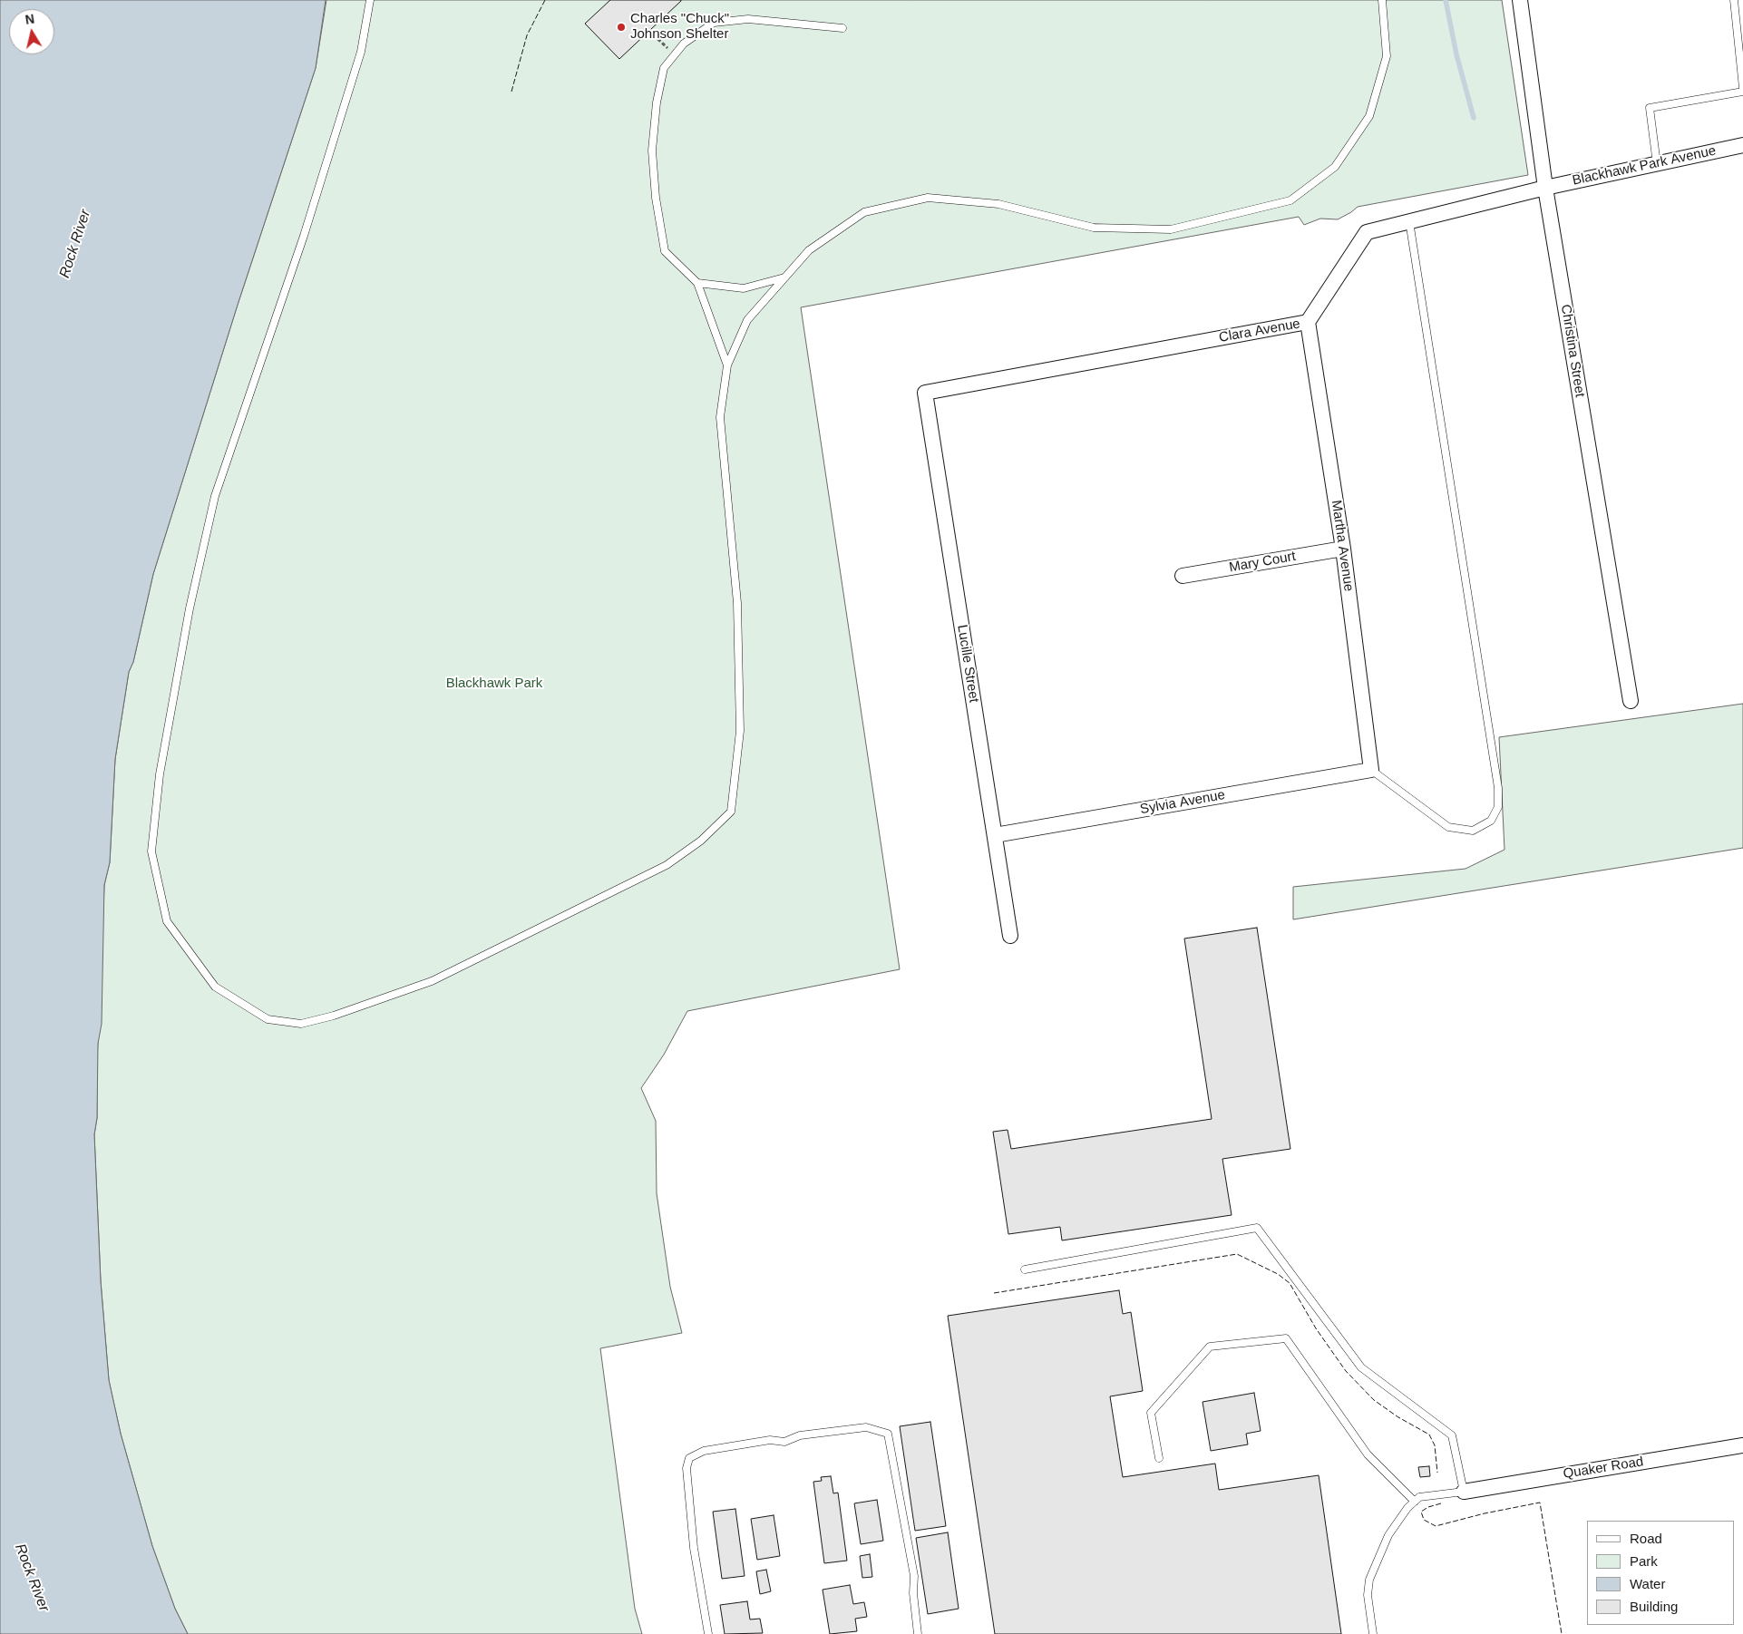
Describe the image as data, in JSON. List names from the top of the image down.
{
  "streets": {
    "street": [
      "Blackhawk Park Avenue",
      "Clara Avenue",
      "Christina Street",
      "Martha Avenue",
      "Mary Court",
      "Lucille Street",
      "Sylvia Avenue",
      "Quaker Road"
    ]
  },
  "crossings": [
    ["Blackhawk Park Avenue", "Clara Avenue"],
    ["Blackhawk Park Avenue", "Christina Street"],
    ["Clara Avenue", "Christina Street"],
    ["Clara Avenue", "Martha Avenue"],
    ["Clara Avenue", "Lucille Street"],
    ["Martha Avenue", "Mary Court"],
    ["Martha Avenue", "Sylvia Avenue"],
    ["Lucille Street", "Sylvia Avenue"]
  ],
  "water": ["Rock River"],
  "parks": ["Blackhawk Park"],
  "places": ["Charles \"Chuck\" Johnson Shelter"],
  "legend": [
    "Road",
    "Park",
    "Water",
    "Building"
  ],
  "north": "top"
}
